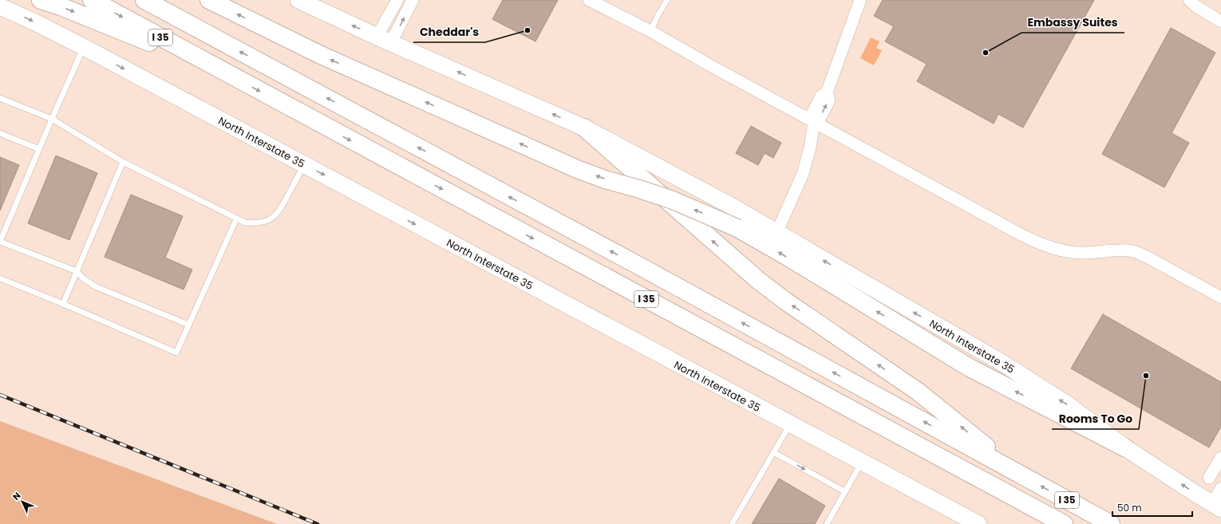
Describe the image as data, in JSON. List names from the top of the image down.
{
  "streets": {
    "highway": ["I 35"],
    "main road": ["North Interstate 35"]
  },
  "places": ["Cheddar's", "Embassy Suites", "Rooms To Go"],
  "scale_bar": "50 m",
  "north": "top left"
}
